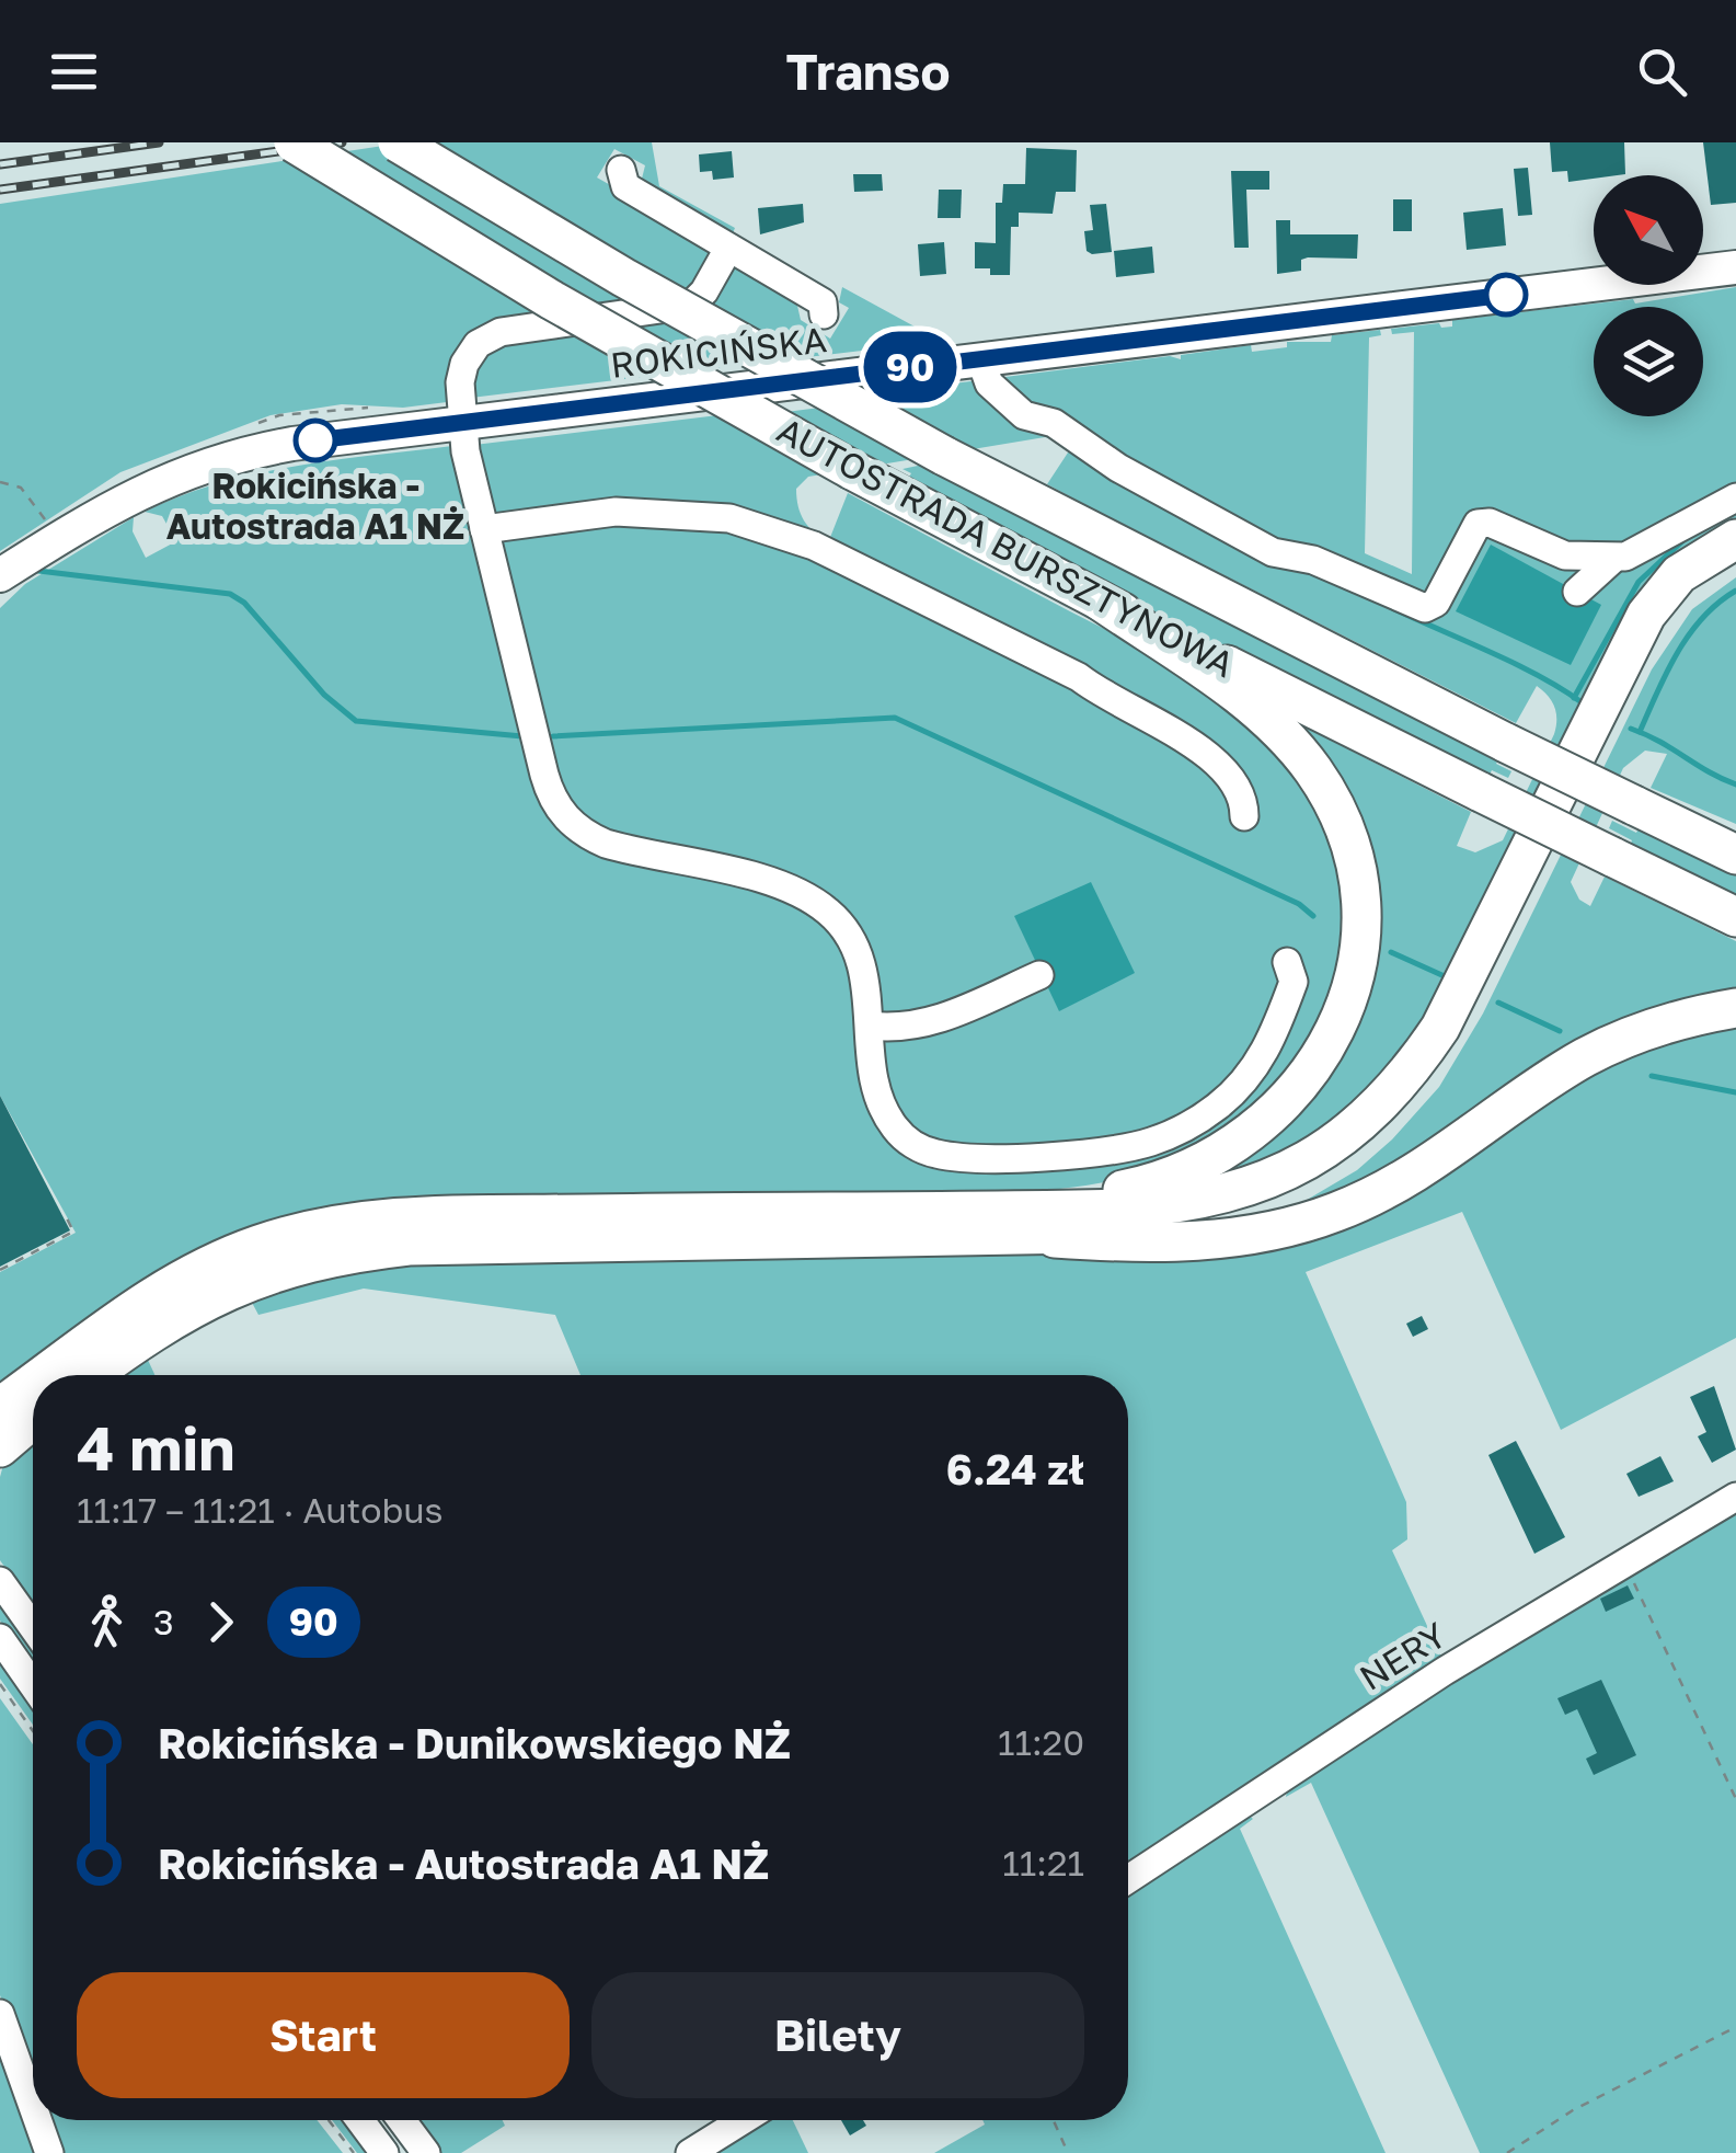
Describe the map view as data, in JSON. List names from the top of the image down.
{
  "streets": {
    "highway": ["AUTOSTRADA BURSZTYNOWA"],
    "main road": ["ROKICIŃSKA"],
    "street": ["NERY"]
  },
  "places": ["Rokicińska - Autostrada A1 NŻ"],
  "lines": ["bus line 90"],
  "north": "top left",
  "page": {
    "header": "Transo",
    "on_map": "90",
    "heading": ["4 min", "11:17 – 11:21 · Autobus", "6.24 zł"],
    "legs": ["3", "90"],
    "list": [
      {
        "name": "Rokicińska - Dunikowskiego NŻ",
        "value": "11:20"
      },
      {
        "name": "Rokicińska - Autostrada A1 NŻ",
        "value": "11:21"
      }
    ],
    "buttons": ["Start", "Bilety"]
  }
}
